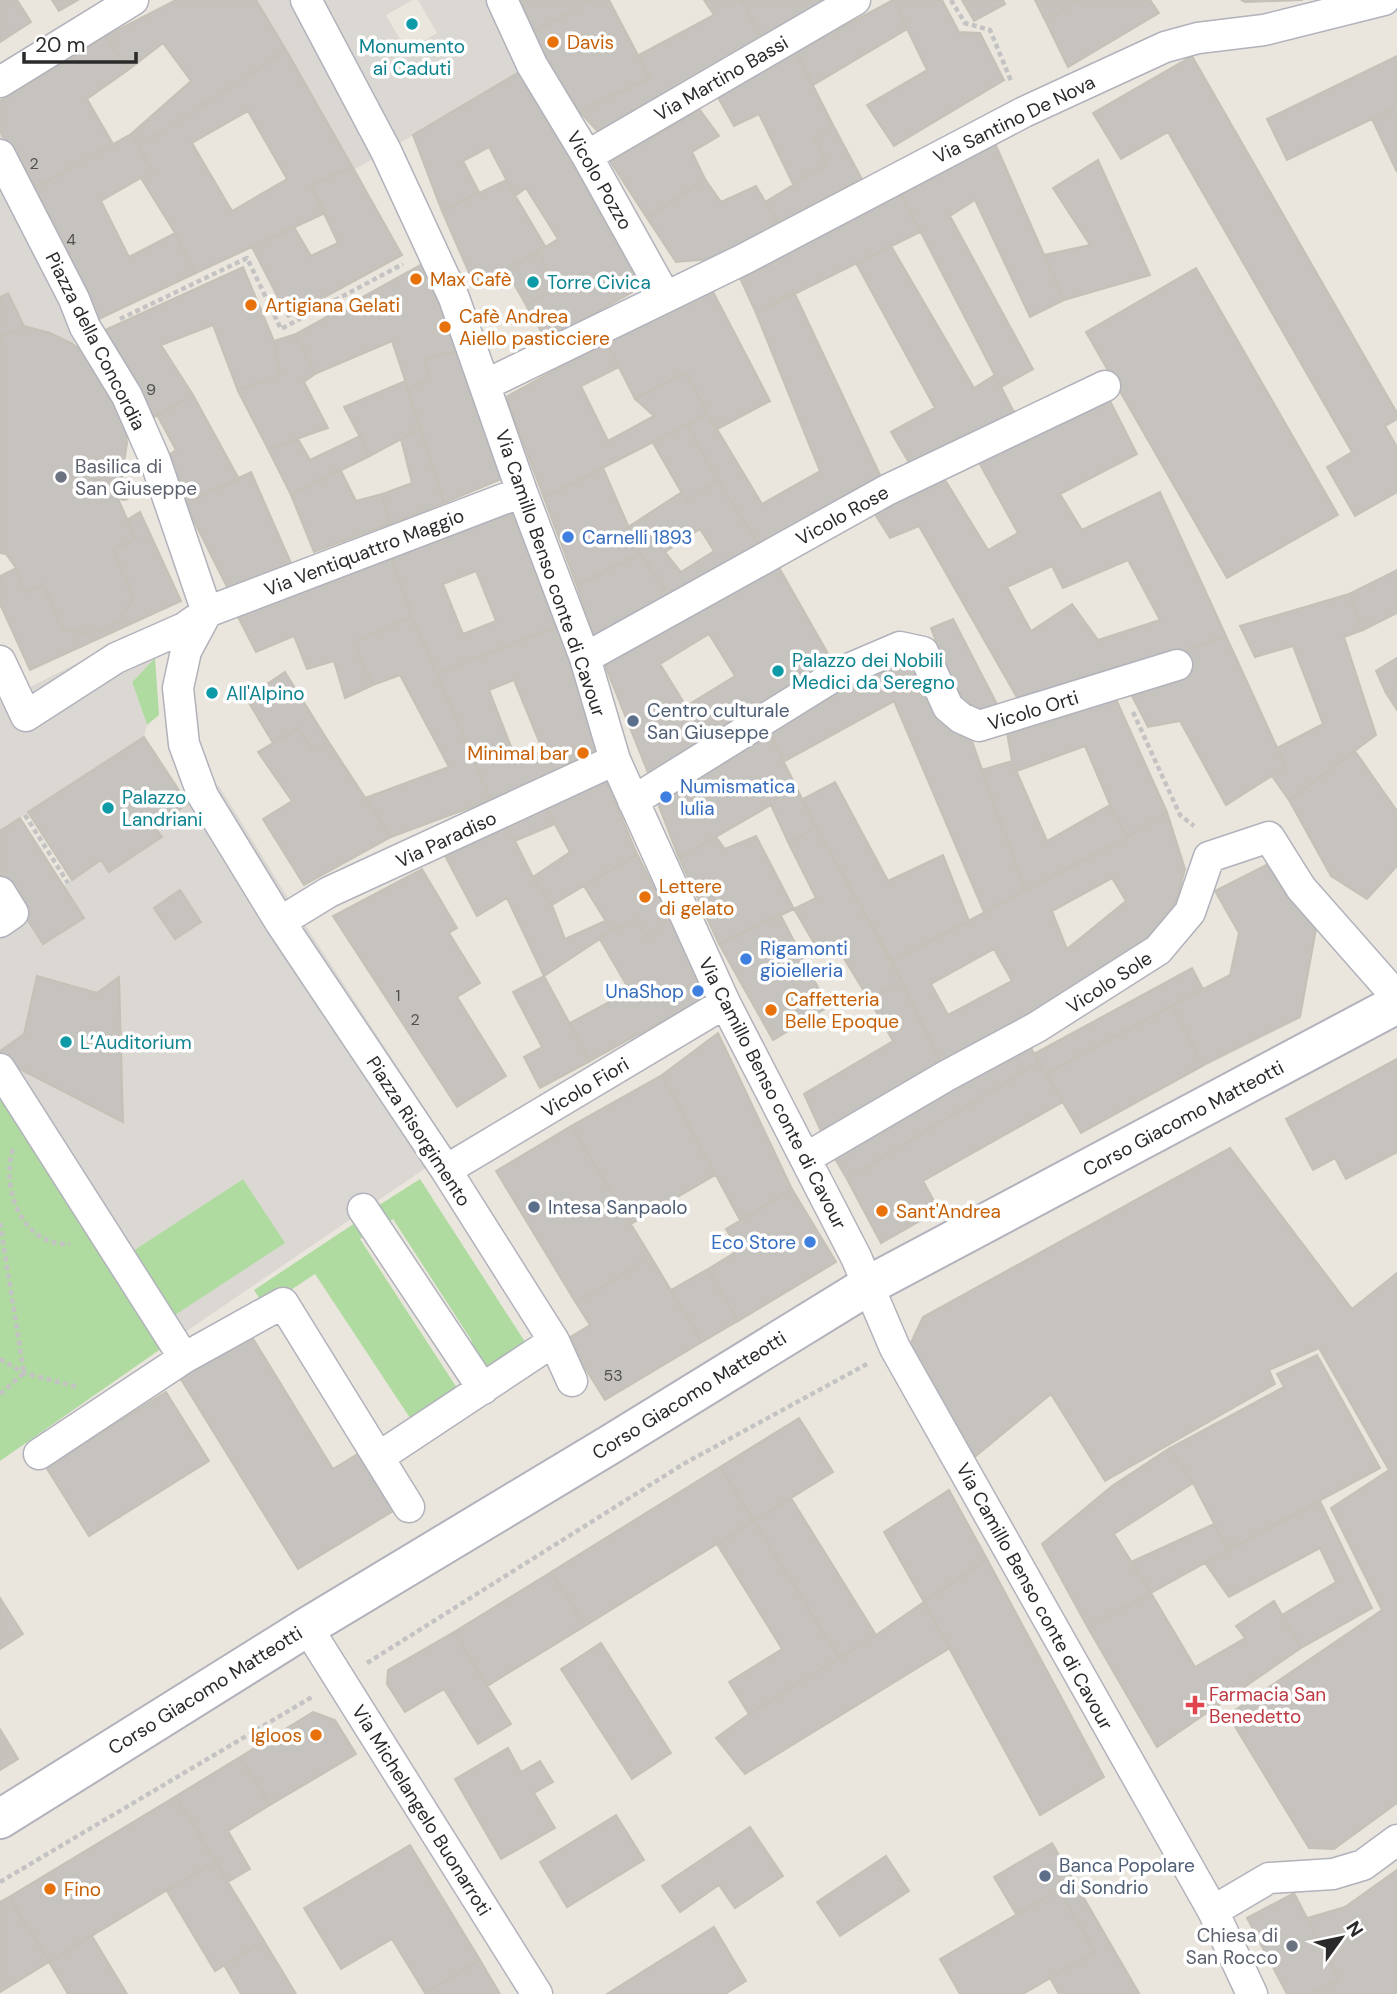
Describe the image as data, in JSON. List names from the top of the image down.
{
  "streets": {
    "main road": ["Corso Giacomo Matteotti"],
    "street": [
      "Via Martino Bassi",
      "Via Santino De Nova",
      "Vicolo Pozzo",
      "Piazza della Concordia",
      "Vicolo Rose",
      "Via Ventiquattro Maggio",
      "Via Camillo Benso conte di Cavour",
      "Vicolo Orti",
      "Via Paradiso",
      "Vicolo Sole",
      "Vicolo Fiori",
      "Piazza Risorgimento",
      "Via Michelangelo Buonarroti"
    ]
  },
  "crossings": [
    ["Via Martino Bassi", "Vicolo Pozzo"],
    ["Via Santino De Nova", "Vicolo Pozzo"],
    ["Via Santino De Nova", "Via Camillo Benso conte di Cavour"],
    ["Piazza della Concordia", "Via Ventiquattro Maggio"],
    ["Piazza della Concordia", "Piazza Risorgimento"],
    ["Vicolo Rose", "Via Camillo Benso conte di Cavour"],
    ["Via Ventiquattro Maggio", "Via Camillo Benso conte di Cavour"],
    ["Via Ventiquattro Maggio", "Piazza Risorgimento"],
    ["Via Camillo Benso conte di Cavour", "Vicolo Orti"],
    ["Via Camillo Benso conte di Cavour", "Via Paradiso"],
    ["Via Camillo Benso conte di Cavour", "Vicolo Sole"],
    ["Via Camillo Benso conte di Cavour", "Vicolo Fiori"],
    ["Via Camillo Benso conte di Cavour", "Corso Giacomo Matteotti"],
    ["Via Paradiso", "Piazza Risorgimento"],
    ["Vicolo Fiori", "Piazza Risorgimento"],
    ["Corso Giacomo Matteotti", "Via Michelangelo Buonarroti"]
  ],
  "places": {
    "other": [
      "Monumento ai Caduti",
      "Davis",
      "Max Cafè",
      "Torre Civica",
      "Artigiana Gelati",
      "Cafè Andrea Aiello pasticciere",
      "Basilica di San Giuseppe",
      "Carnelli 1893",
      "Palazzo dei Nobili Medici da Seregno",
      "All'Alpino",
      "Centro culturale San Giuseppe",
      "Minimal bar",
      "Numismatica Iulia",
      "Palazzo Landriani",
      "Lettere di gelato",
      "Rigamonti gioielleria",
      "UnaShop",
      "Caffetteria Belle Epoque",
      "L’Auditorium",
      "Intesa Sanpaolo",
      "Sant'Andrea",
      "Eco Store",
      "Igloos",
      "Banca Popolare di Sondrio",
      "Fino",
      "Chiesa di San Rocco"
    ],
    "health": ["Farmacia San Benedetto"]
  },
  "house_numbers": [
    "2",
    "4",
    "9",
    "1",
    "2",
    "53"
  ],
  "scale_bar": "20 m",
  "north": "top right"
}
